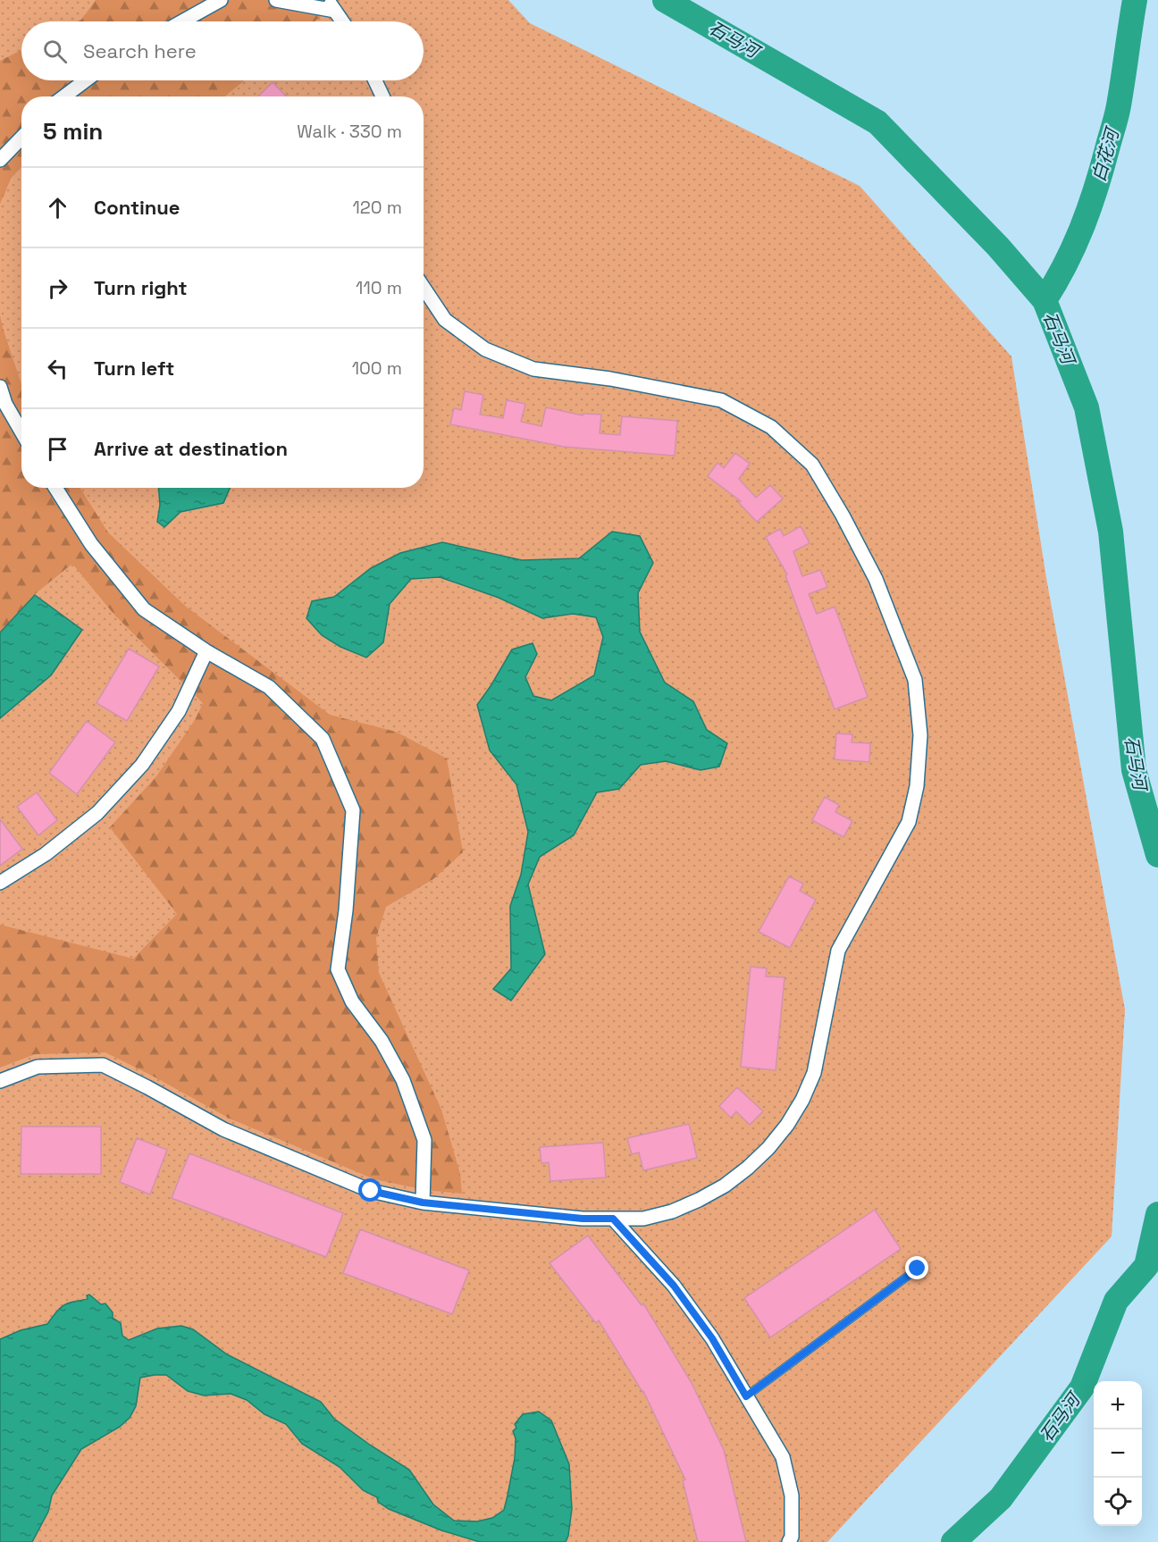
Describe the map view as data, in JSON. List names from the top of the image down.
{
  "water": ["石马河", "白花河"],
  "page": {
    "search": "Search here",
    "heading": ["5 min", "Walk · 330 m"],
    "list": [
      ["Continue", "120 m"],
      ["Turn right", "110 m"],
      ["Turn left", "100 m"],
      "Arrive at destination"
    ],
    "map_buttons": ["+", "−"]
  }
}
